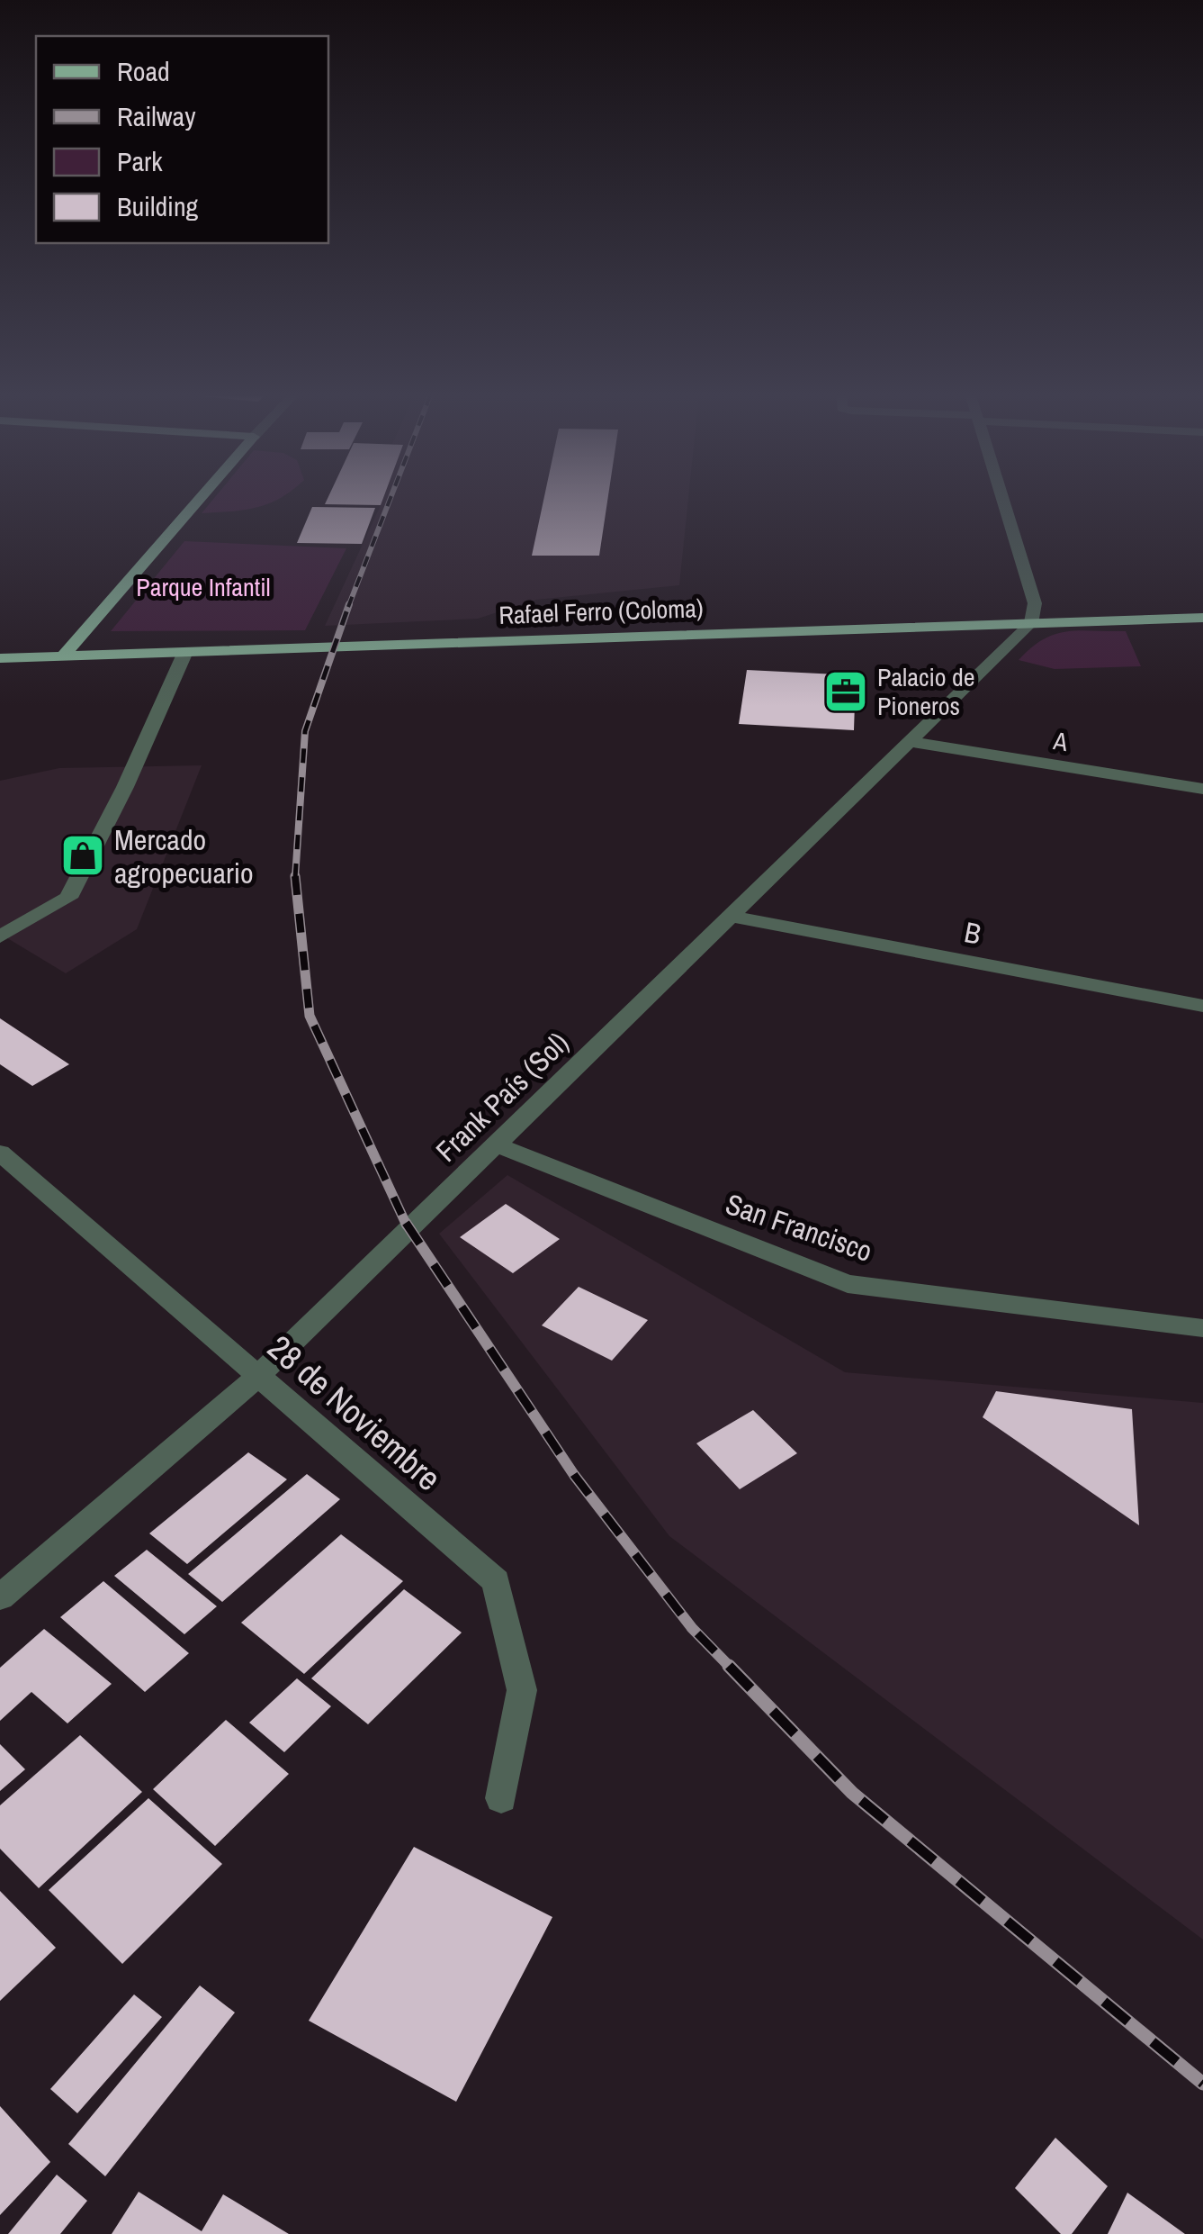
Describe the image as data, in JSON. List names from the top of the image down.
{
  "streets": {
    "main road": ["Rafael Ferro (Coloma)"],
    "street": [
      "A",
      "B",
      "Frank País (Sol)",
      "San Francisco",
      "28 de Noviembre"
    ]
  },
  "crossings": [
    ["Rafael Ferro (Coloma)", "Frank País (Sol)"],
    ["A", "Frank País (Sol)"],
    ["B", "Frank País (Sol)"],
    ["Frank País (Sol)", "San Francisco"],
    ["Frank País (Sol)", "28 de Noviembre"]
  ],
  "parks": ["Parque Infantil"],
  "places": {
    "office": ["Palacio de Pioneros"],
    "shop": ["Mercado agropecuario"]
  },
  "legend": [
    "Road",
    "Railway",
    "Park",
    "Building"
  ]
}
